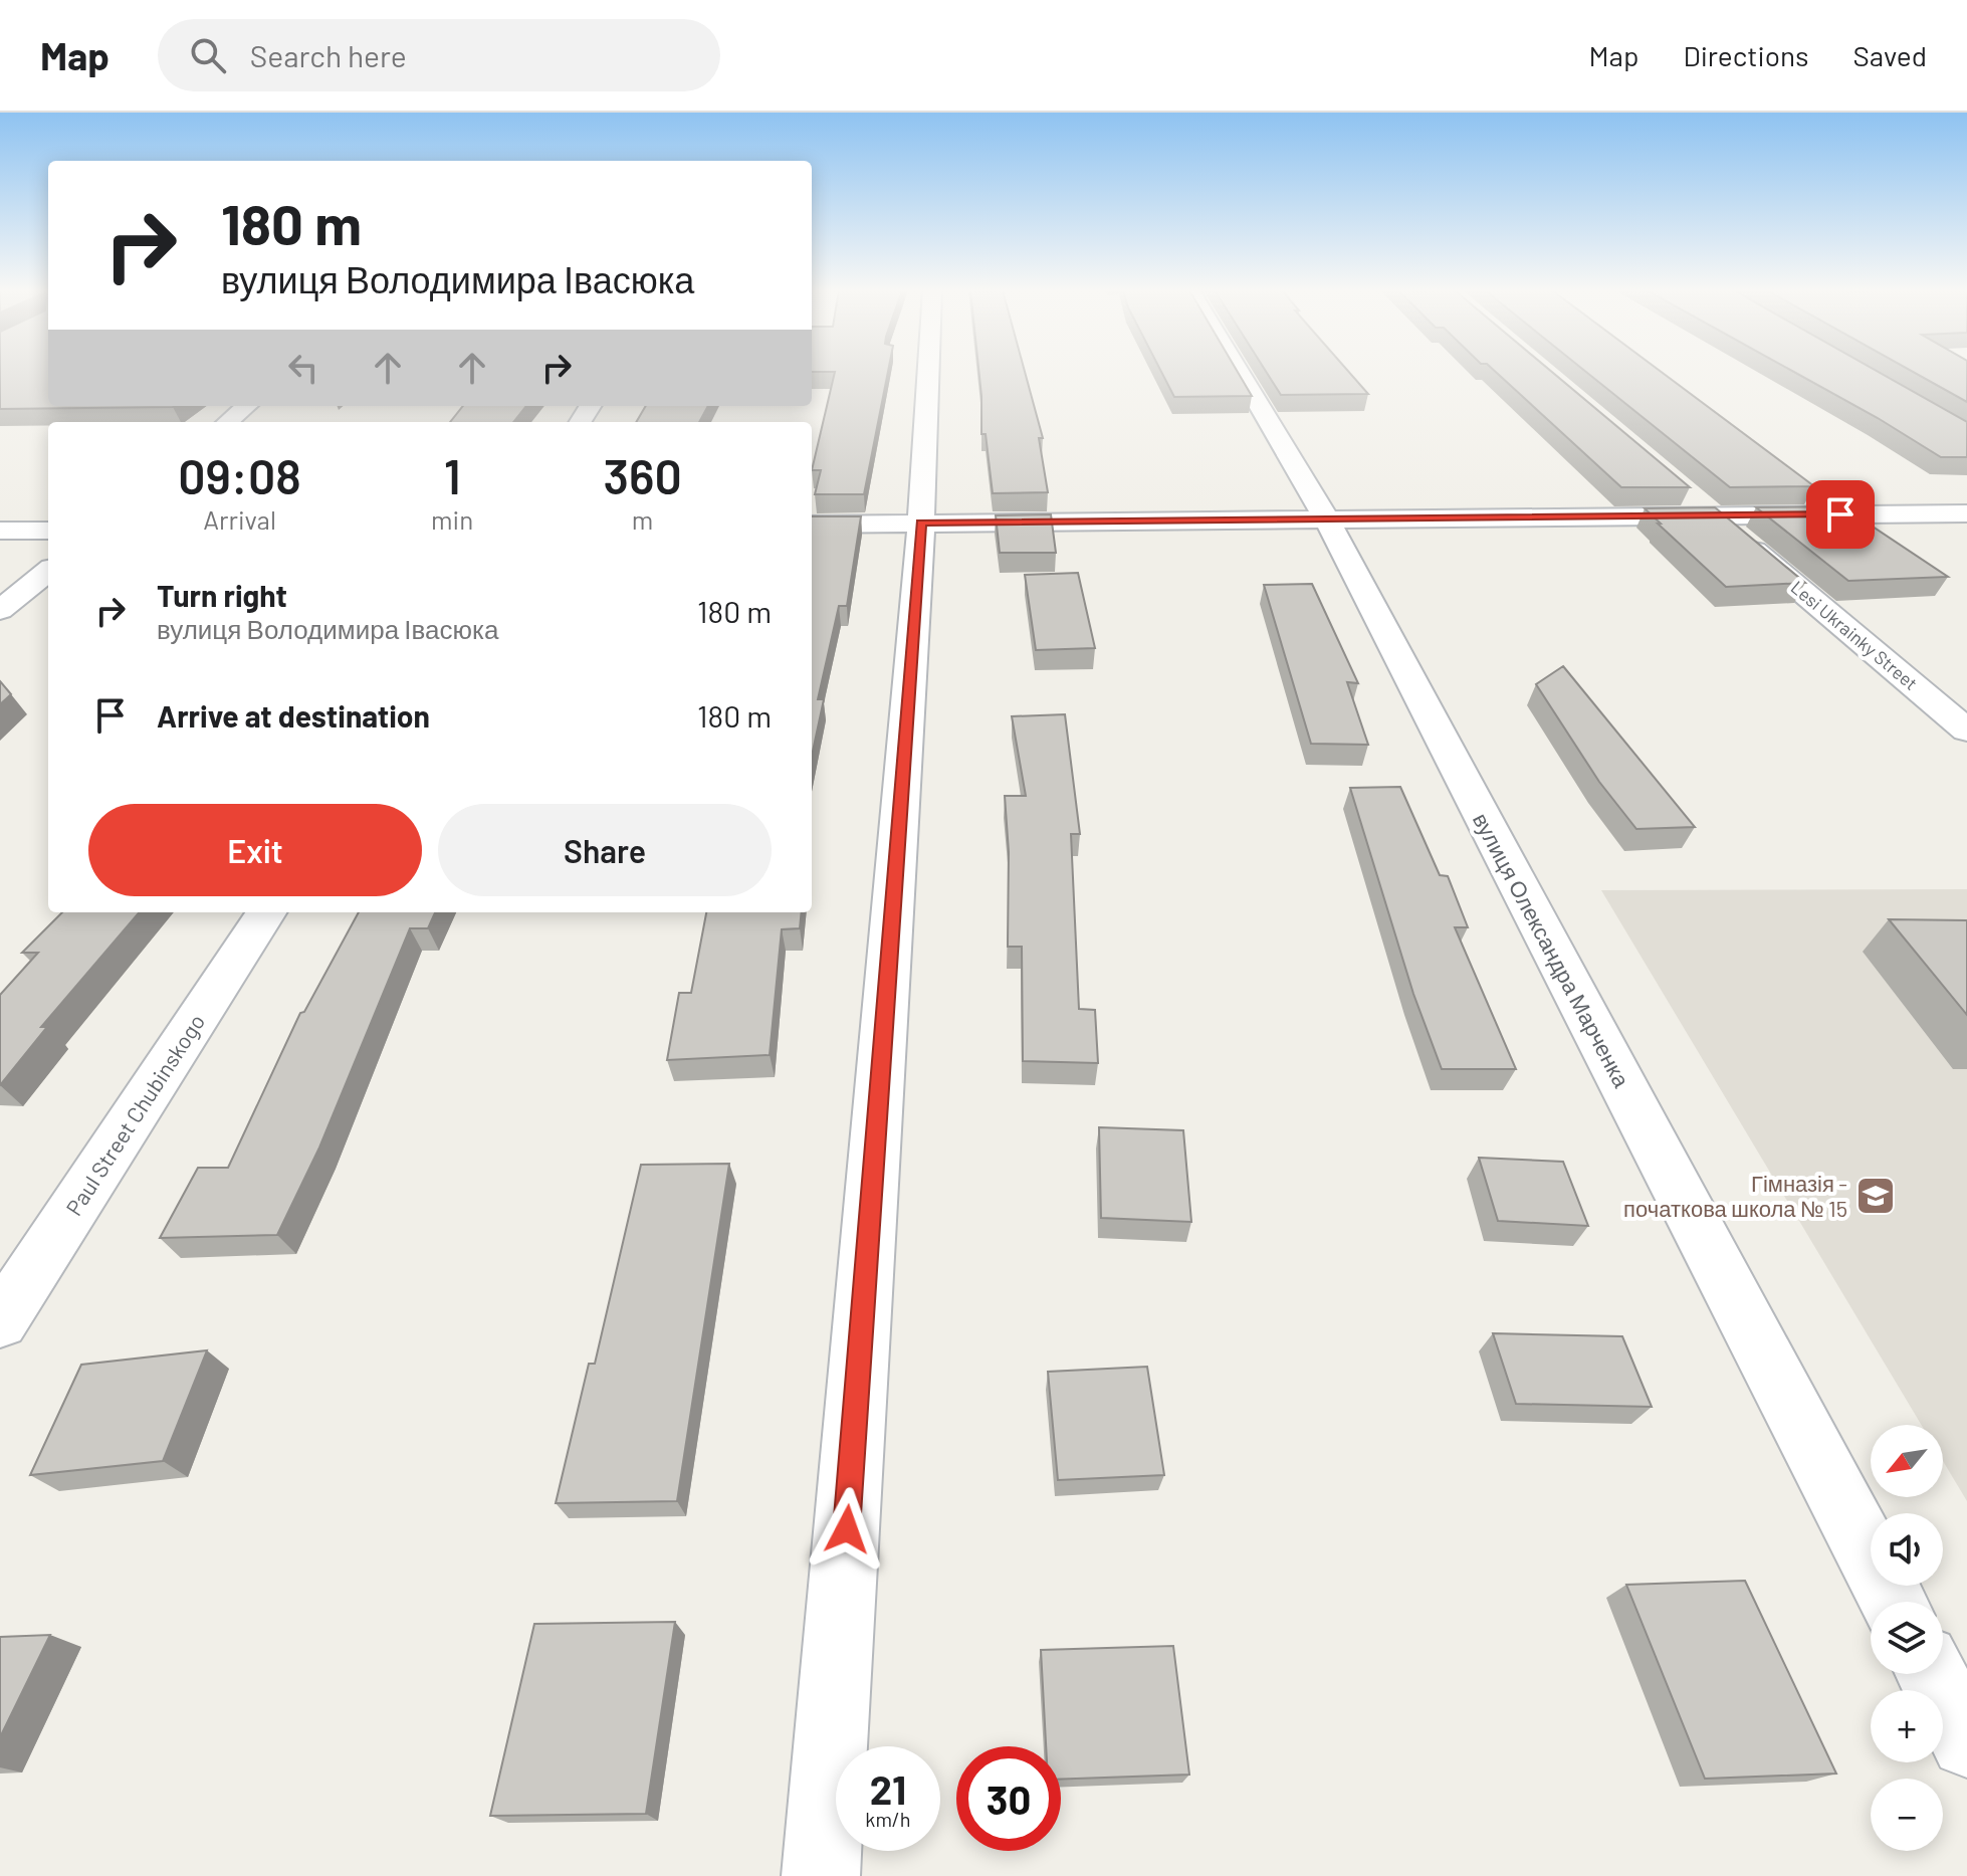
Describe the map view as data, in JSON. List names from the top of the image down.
{
  "streets": {
    "street": ["Lesi Ukrainky Street", "вулиця Олександра Марченка", "Paul Street Chubinskogo"]
  },
  "places": {
    "school or university": ["Гімназія - початкова школа № 15"]
  },
  "north": "bottom left",
  "page": {
    "header": "Map",
    "search": "Search here",
    "nav": ["Map", "Directions", "Saved"],
    "turn": ["180 m", "вулиця Володимира Івасюка"],
    "eta": [
      "09:08",
      "Arrival",
      "1",
      "min",
      "360",
      "m"
    ],
    "list": [
      {
        "name": "Turn right",
        "note": "вулиця Володимира Івасюка",
        "value": "180 m"
      },
      {
        "name": "Arrive at destination",
        "value": "180 m"
      }
    ],
    "buttons": ["Exit", "Share"],
    "map_buttons": ["+", "−"],
    "speed": "21 km/h",
    "limit": "30"
  }
}
